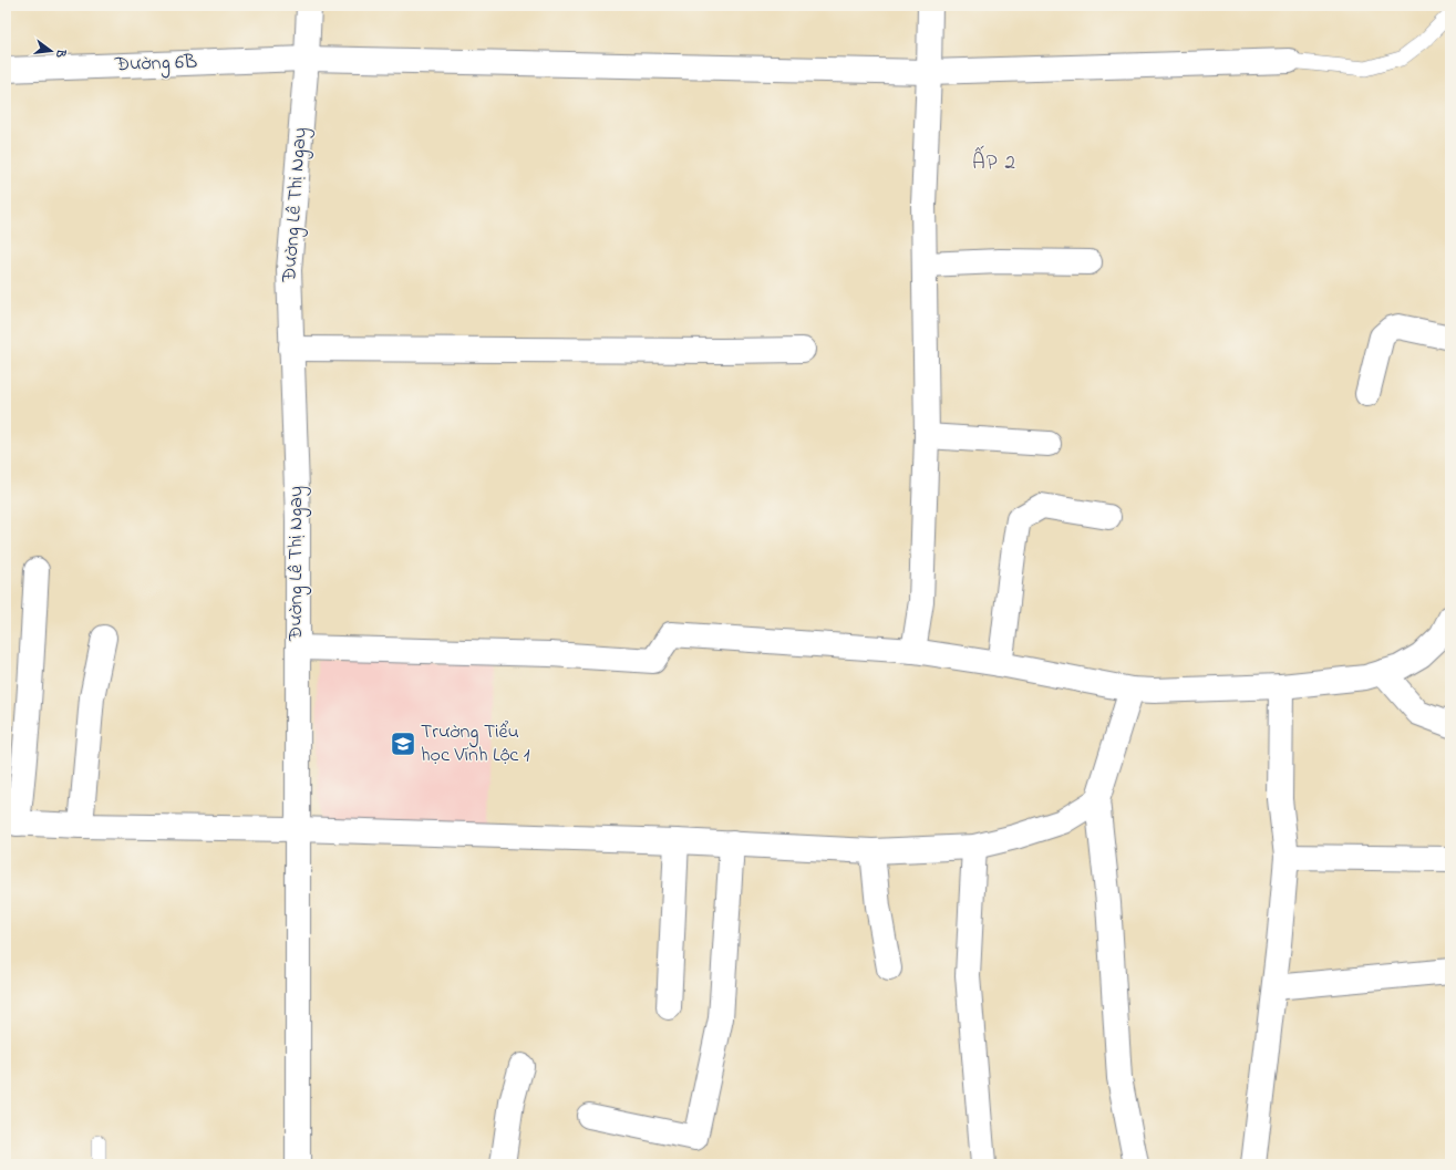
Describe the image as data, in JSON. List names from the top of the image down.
{
  "streets": {
    "street": ["Đường 6B", "Đường Lê Thị Ngay"]
  },
  "crossings": [
    ["Đường 6B", "Đường Lê Thị Ngay"]
  ],
  "districts": ["ẤP 2"],
  "places": {
    "school or university": ["Trường Tiểu học Vĩnh Lộc 1"]
  },
  "north": "right"
}
